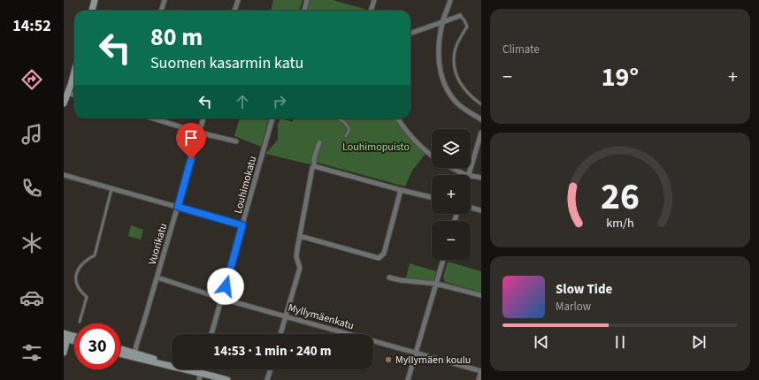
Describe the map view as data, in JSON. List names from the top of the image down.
{
  "streets": {
    "street": ["Louhimokatu", "Vuorikatu", "Myllymäenkatu"]
  },
  "crossings": [
    ["Louhimokatu", "Myllymäenkatu"],
    ["Vuorikatu", "Myllymäenkatu"]
  ],
  "parks": ["Louhimopuisto"],
  "places": ["Myllymäen koulu"],
  "page": {
    "tabs": "14:52",
    "tile": "Climate",
    "turn": ["80 m", "Suomen kasarmin katu"],
    "heat": ["−", "19°", "+"],
    "map_buttons": ["+", "−"],
    "song": ["Slow Tide", "Marlow"],
    "limit": "30",
    "trip": "14:53 · 1 min · 240 m",
    "gauge": ["26", "km/h"]
  }
}
